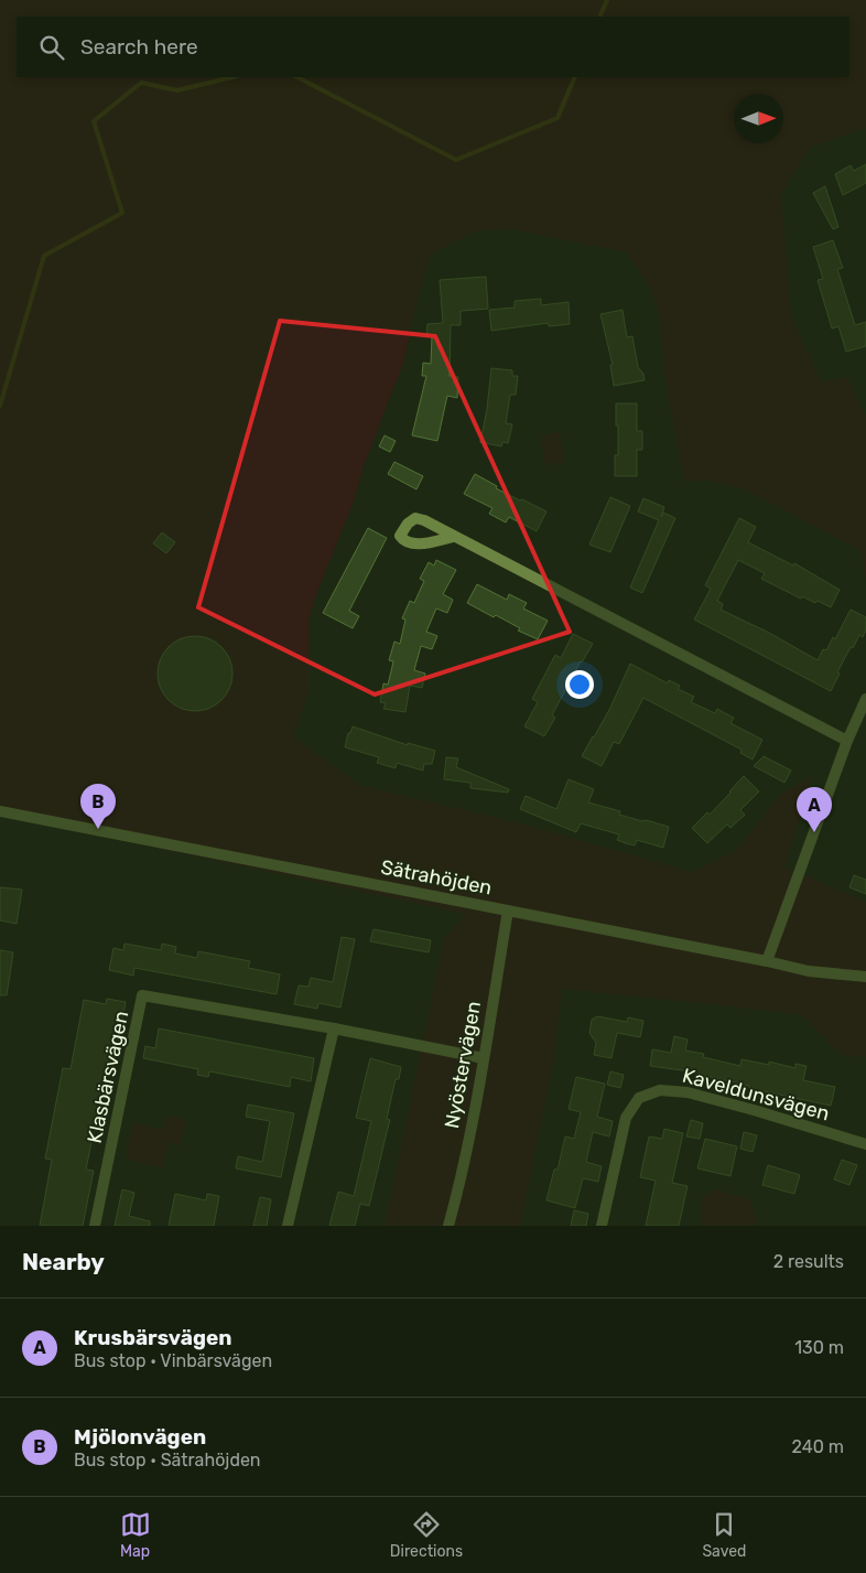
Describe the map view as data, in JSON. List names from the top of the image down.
{
  "streets": {
    "street": [
      "Sätrahöjden",
      "Nyöstervägen",
      "Klasbärsvägen",
      "Kaveldunsvägen"
    ]
  },
  "crossings": [
    ["Sätrahöjden", "Nyöstervägen"],
    ["Nyöstervägen", "Klasbärsvägen"]
  ],
  "north": "right",
  "page": {
    "search": "Search here",
    "pins": ["B", "A"],
    "heading": ["Nearby", "2 results"],
    "list": [
      {
        "mark": "A",
        "name": "Krusbärsvägen",
        "note": "Bus stop · Vinbärsvägen",
        "value": "130 m"
      },
      {
        "mark": "B",
        "name": "Mjölonvägen",
        "note": "Bus stop · Sätrahöjden",
        "value": "240 m"
      }
    ],
    "nav": ["Map", "Directions", "Saved"]
  }
}
